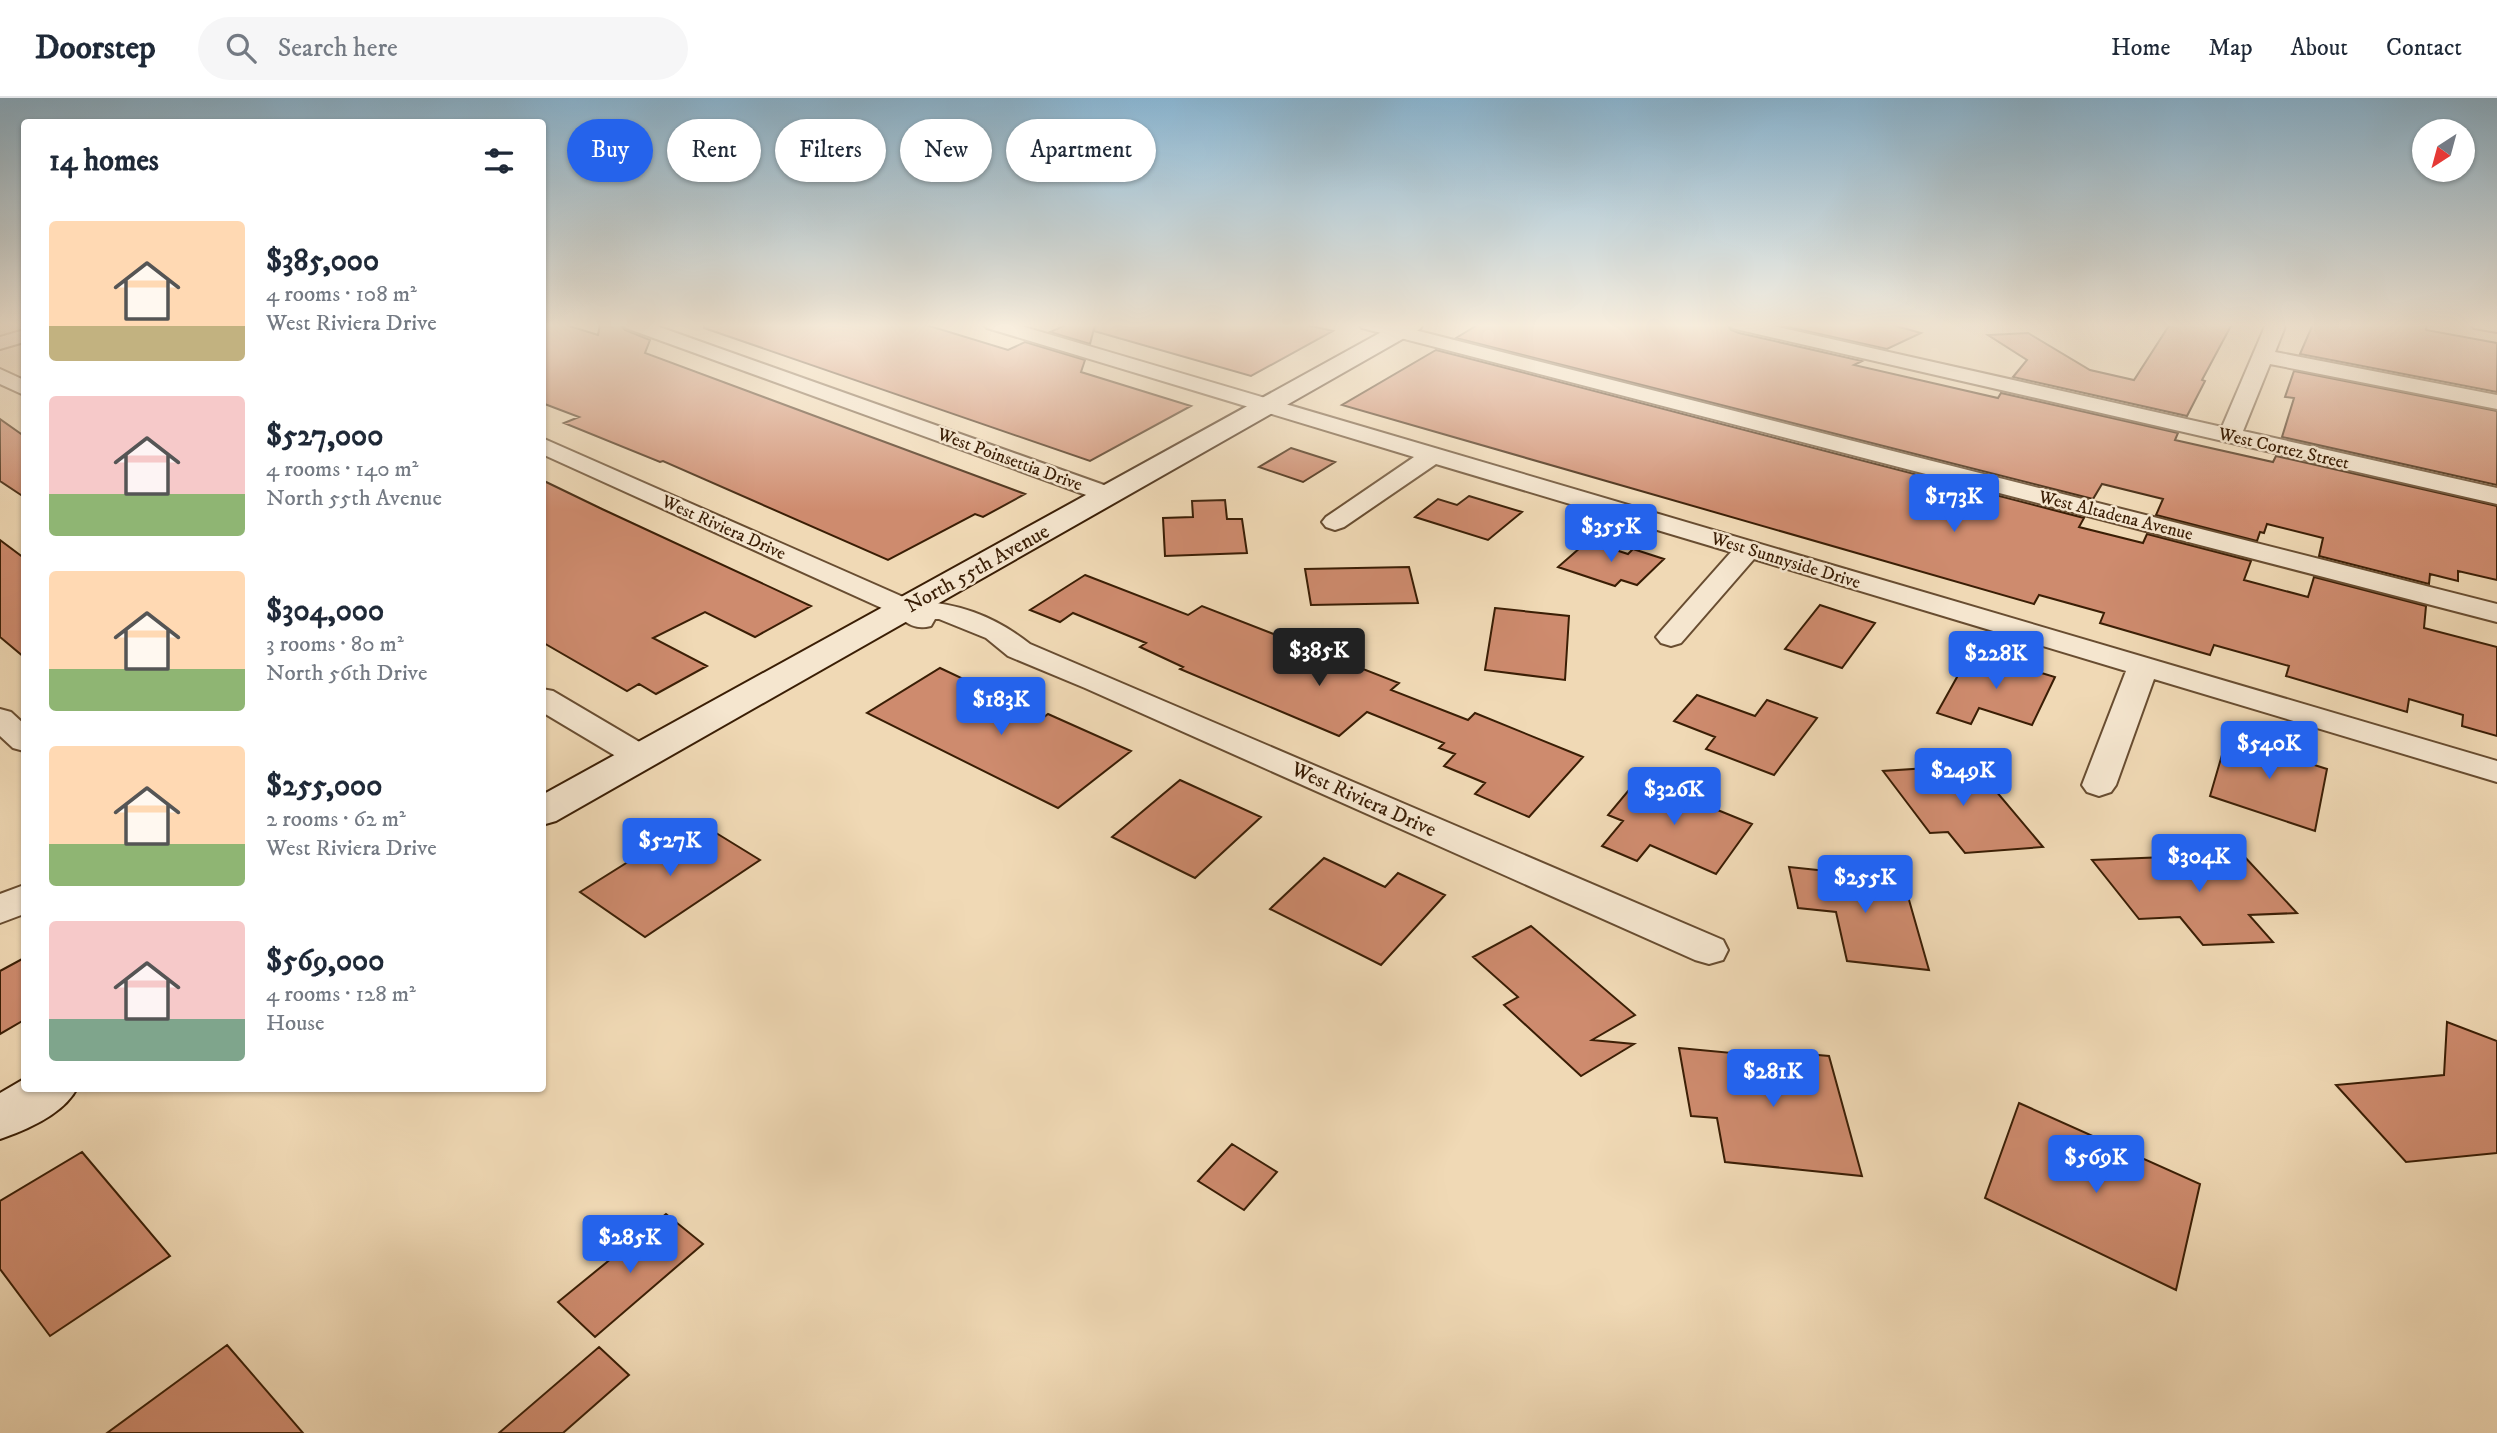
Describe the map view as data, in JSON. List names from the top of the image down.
{
  "streets": {
    "street": [
      "West Cortez Street",
      "West Poinsettia Drive",
      "West Altadena Avenue",
      "West Riviera Drive",
      "West Sunnyside Drive",
      "North 55th Avenue"
    ]
  },
  "crossings": [
    ["West Poinsettia Drive", "North 55th Avenue"],
    ["West Riviera Drive", "North 55th Avenue"],
    ["West Sunnyside Drive", "North 55th Avenue"]
  ],
  "north": "bottom left",
  "page": {
    "header": "Doorstep",
    "search": "Search here",
    "nav": [
      "Home",
      "Map",
      "About",
      "Contact"
    ],
    "chip": [
      "Buy",
      "Rent",
      "Filters",
      "New",
      "Apartment"
    ],
    "heading": "14 homes",
    "list": [
      {
        "name": "$385,000",
        "note": "4 rooms · 108 m² · West Riviera Drive"
      },
      {
        "name": "$527,000",
        "note": "4 rooms · 140 m² · North 55th Avenue"
      },
      {
        "name": "$304,000",
        "note": "3 rooms · 80 m² · North 56th Drive"
      },
      {
        "name": "$255,000",
        "note": "2 rooms · 62 m² · West Riviera Drive"
      },
      {
        "name": "$569,000",
        "note": "4 rooms · 128 m² · House"
      }
    ],
    "price": [
      "$173K",
      "$355K",
      "$385K",
      "$228K",
      "$183K",
      "$540K",
      "$249K",
      "$326K",
      "$527K",
      "$304K",
      "$255K",
      "$281K",
      "$569K",
      "$285K"
    ]
  }
}
